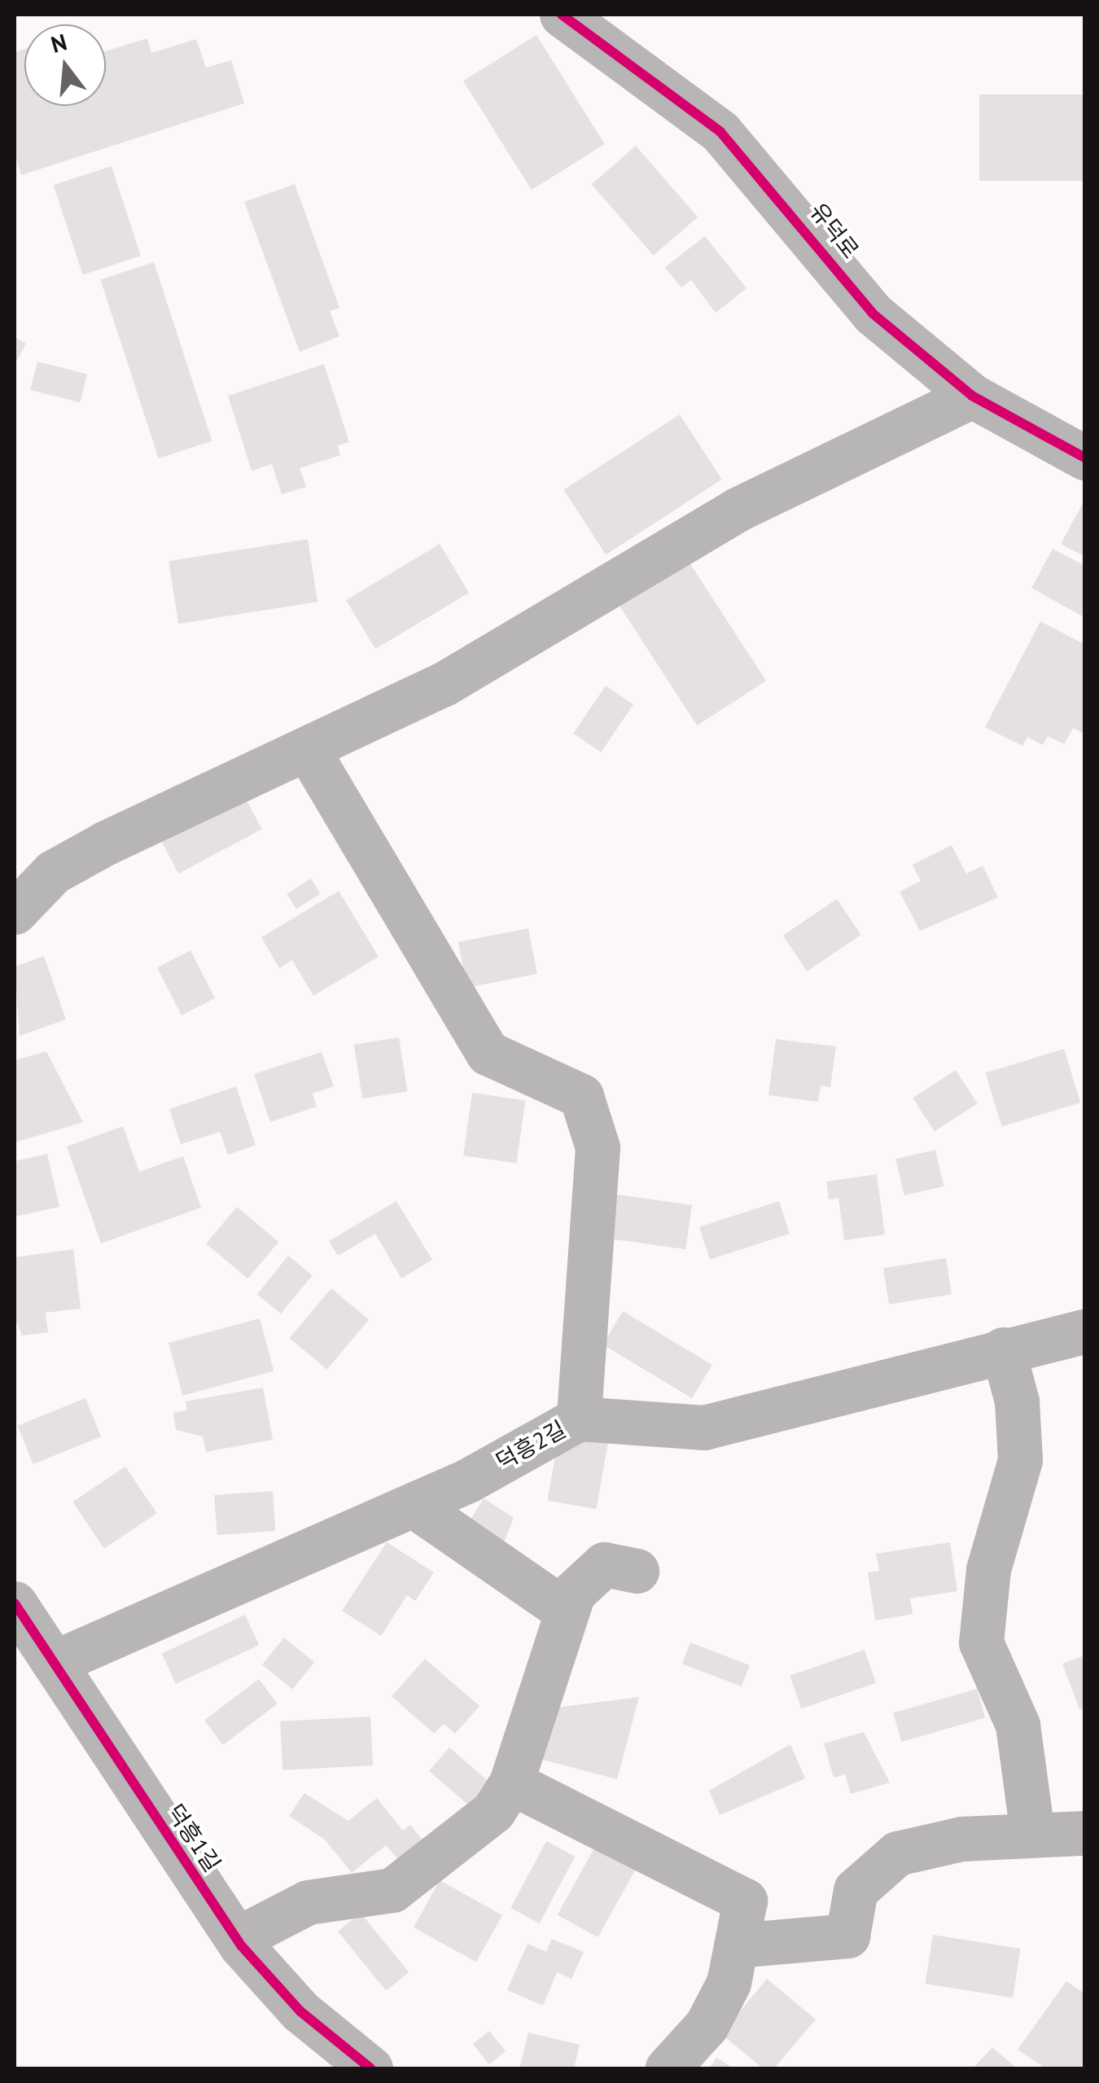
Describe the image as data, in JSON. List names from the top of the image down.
{
  "streets": {
    "street": ["유덕로", "덕흥2길", "덕흥1길"]
  },
  "crossings": [
    ["덕흥2길", "덕흥1길"]
  ],
  "north": "top"
}
